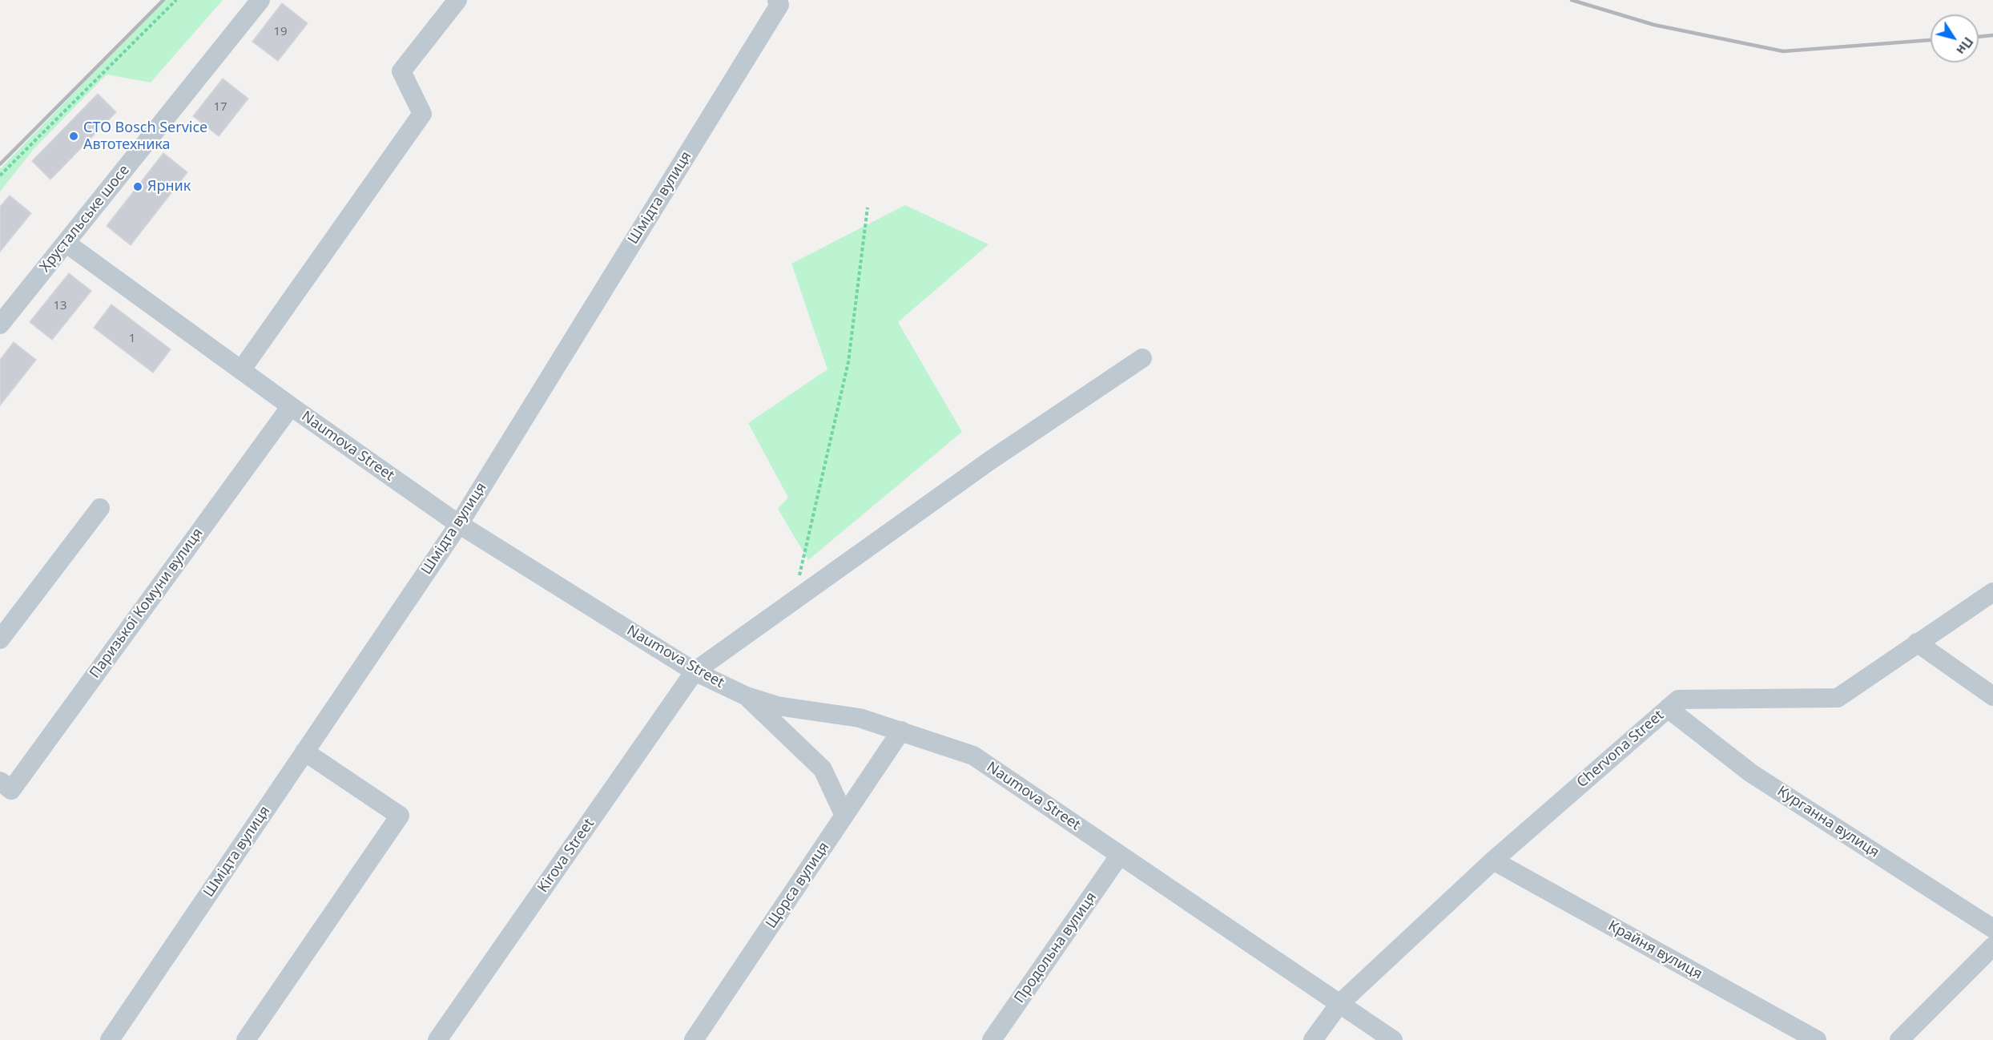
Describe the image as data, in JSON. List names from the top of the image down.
{
  "streets": {
    "street": [
      "Шмідта вулиця",
      "Хрустальське шосе",
      "Naumova Street",
      "Паризької Комуни вулиця",
      "Chervona Street",
      "Курганна вулиця",
      "Kirova Street",
      "Щорса вулиця",
      "Продольна вулиця",
      "Крайня вулиця"
    ]
  },
  "crossings": [
    ["Шмідта вулиця", "Naumova Street"],
    ["Хрустальське шосе", "Naumova Street"],
    ["Naumova Street", "Паризької Комуни вулиця"],
    ["Naumova Street", "Chervona Street"],
    ["Naumova Street", "Kirova Street"],
    ["Naumova Street", "Щорса вулиця"],
    ["Naumova Street", "Продольна вулиця"],
    ["Chervona Street", "Курганна вулиця"],
    ["Chervona Street", "Крайня вулиця"]
  ],
  "places": ["СТО Bosch Service Автотехника", "Ярник"],
  "house_numbers": [
    "19",
    "17",
    "13",
    "1"
  ],
  "north": "bottom right"
}
